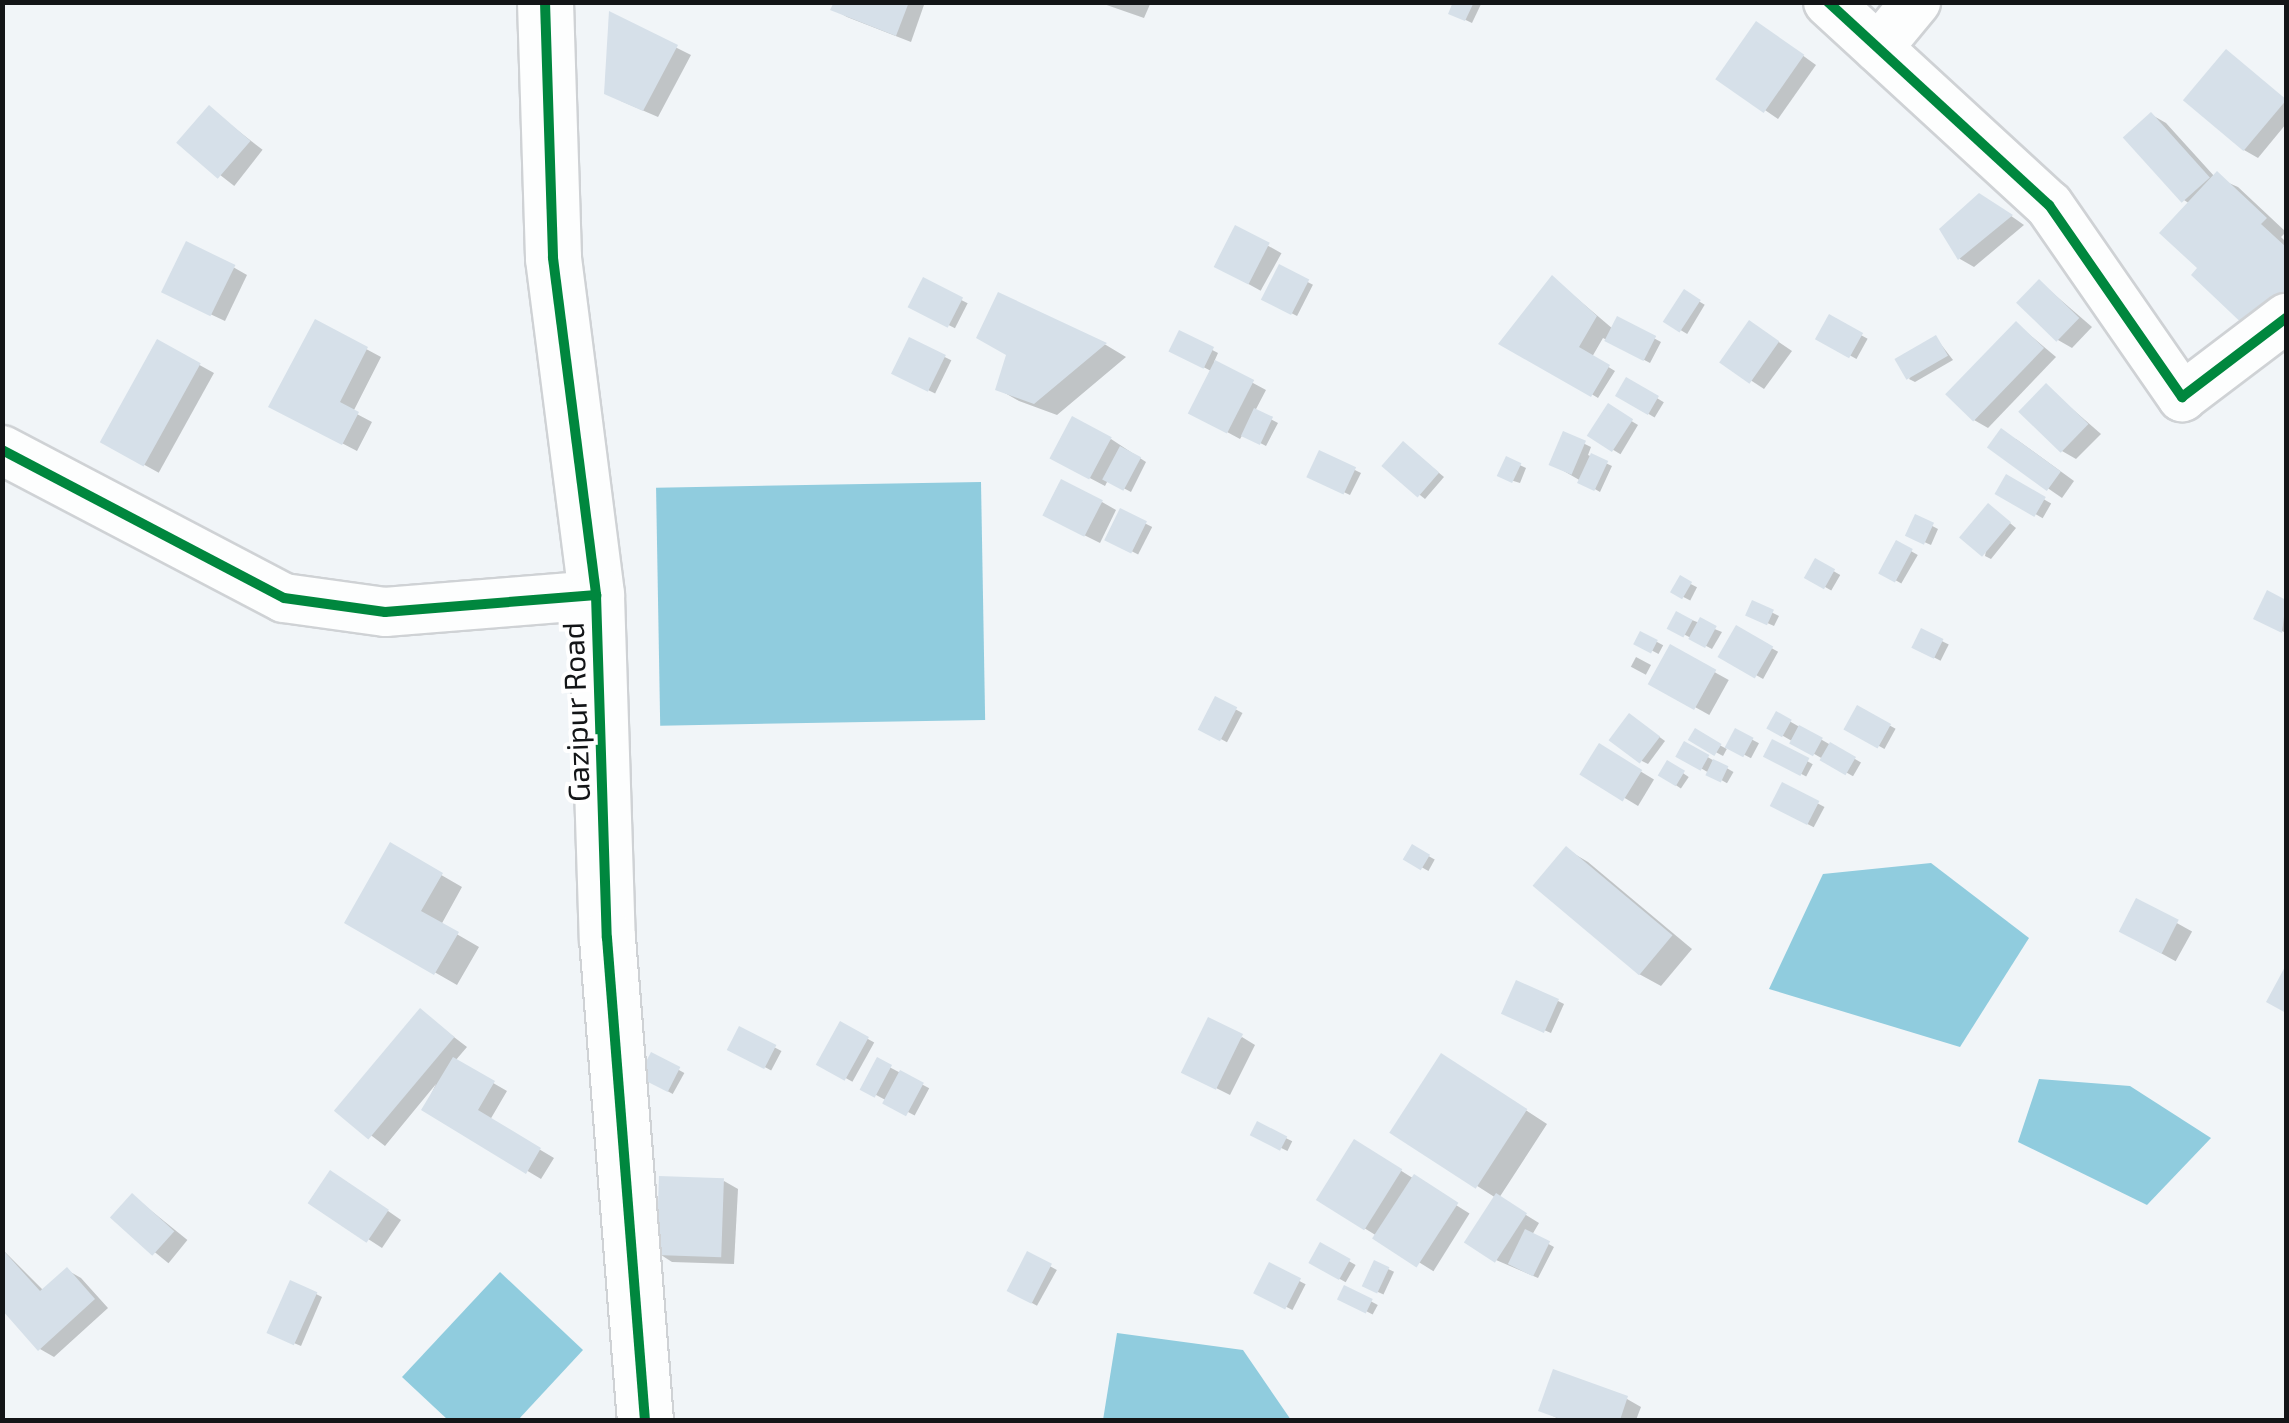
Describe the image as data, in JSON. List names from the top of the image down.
{
  "streets": {
    "street": ["Gazipur Road"]
  }
}
